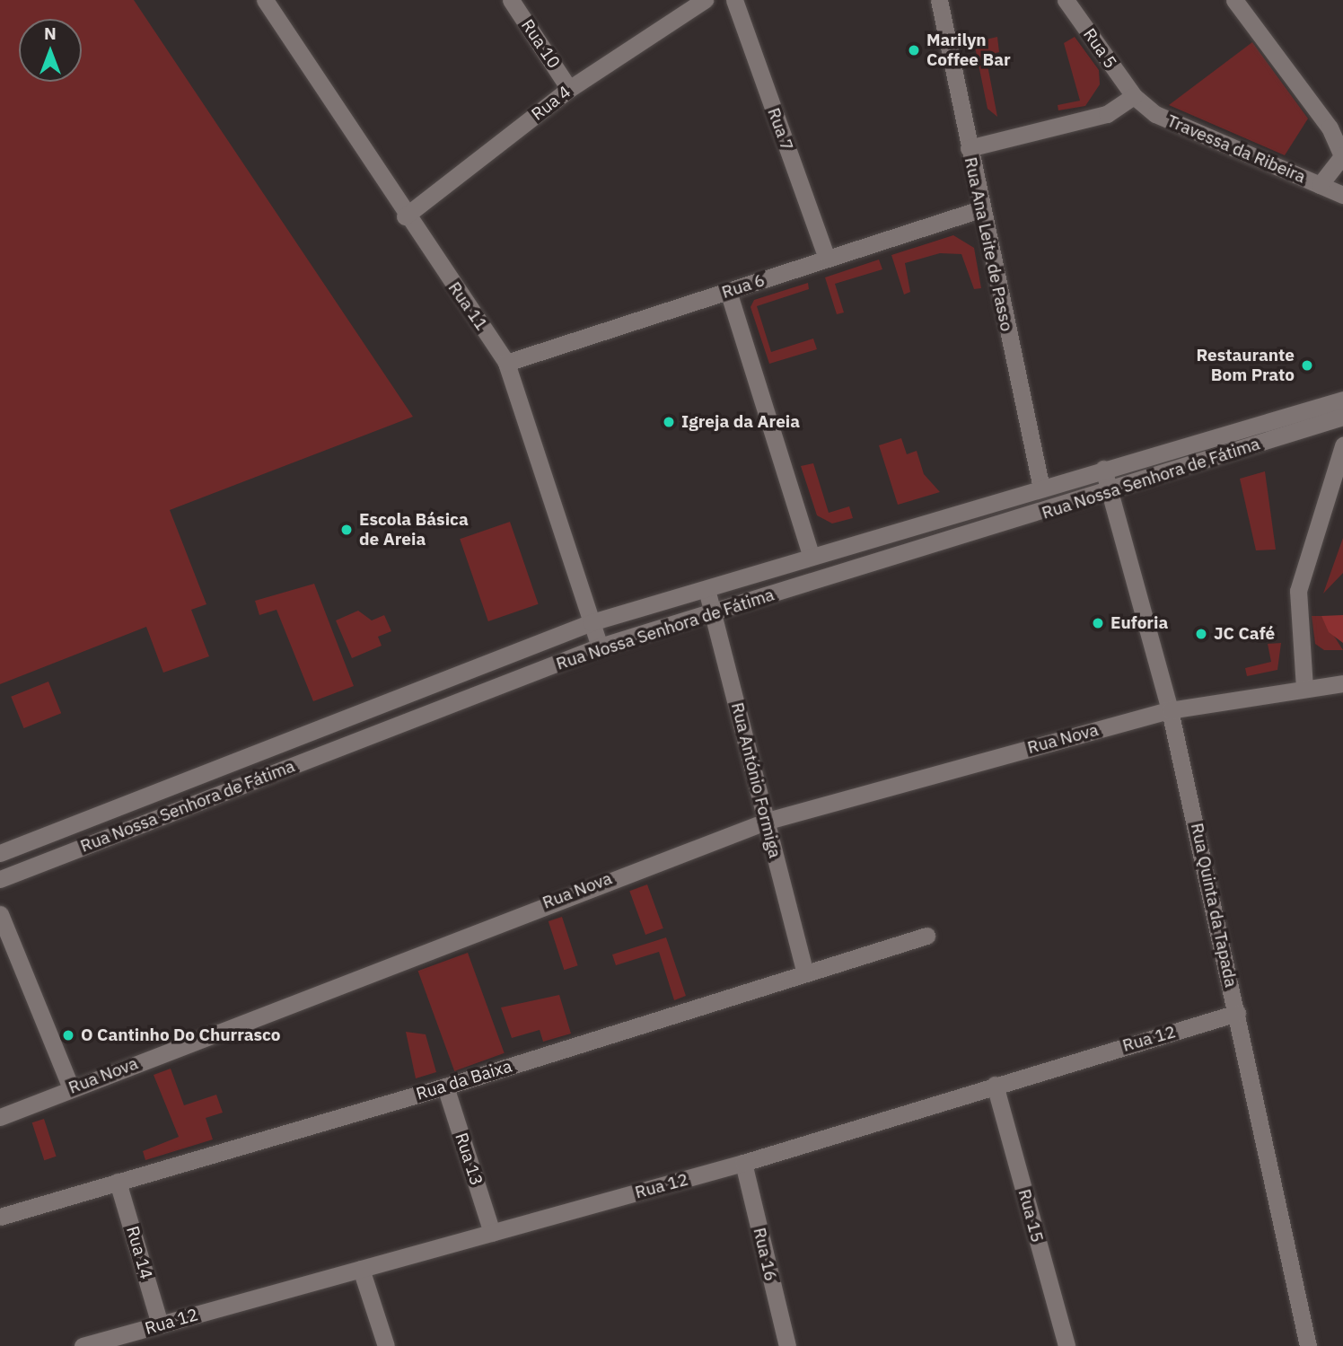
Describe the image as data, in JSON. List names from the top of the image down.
{
  "streets": {
    "street": [
      "Rua 10",
      "Rua 5",
      "Rua 4",
      "Rua 7",
      "Travessa da Ribeira",
      "Rua Ana Leite de Passo",
      "Rua 6",
      "Rua 11",
      "Rua Nossa Senhora de Fátima",
      "Rua Nova",
      "Rua António Formiga",
      "Rua Quinta da Tapada",
      "Rua 12",
      "Rua da Baixa",
      "Rua 13",
      "Rua 15",
      "Rua 14",
      "Rua 16"
    ]
  },
  "crossings": [
    ["Rua 10", "Rua 4"],
    ["Rua 5", "Travessa da Ribeira"],
    ["Rua 4", "Rua 11"],
    ["Rua 7", "Rua 6"],
    ["Rua Ana Leite de Passo", "Rua 6"],
    ["Rua Ana Leite de Passo", "Rua Nossa Senhora de Fátima"],
    ["Rua 6", "Rua 11"],
    ["Rua 11", "Rua Nossa Senhora de Fátima"],
    ["Rua Nossa Senhora de Fátima", "Rua António Formiga"],
    ["Rua Nossa Senhora de Fátima", "Rua Quinta da Tapada"],
    ["Rua Nova", "Rua António Formiga"],
    ["Rua Nova", "Rua Quinta da Tapada"],
    ["Rua António Formiga", "Rua da Baixa"],
    ["Rua Quinta da Tapada", "Rua 12"],
    ["Rua 12", "Rua 13"],
    ["Rua 12", "Rua 15"],
    ["Rua 12", "Rua 14"],
    ["Rua 12", "Rua 16"],
    ["Rua da Baixa", "Rua 13"],
    ["Rua da Baixa", "Rua 14"]
  ],
  "places": [
    "Marilyn Coffee Bar",
    "Restaurante Bom Prato",
    "Igreja da Areia",
    "Escola Básica de Areia",
    "Euforia",
    "JC Café",
    "O Cantinho Do Churrasco"
  ],
  "north": "top"
}
